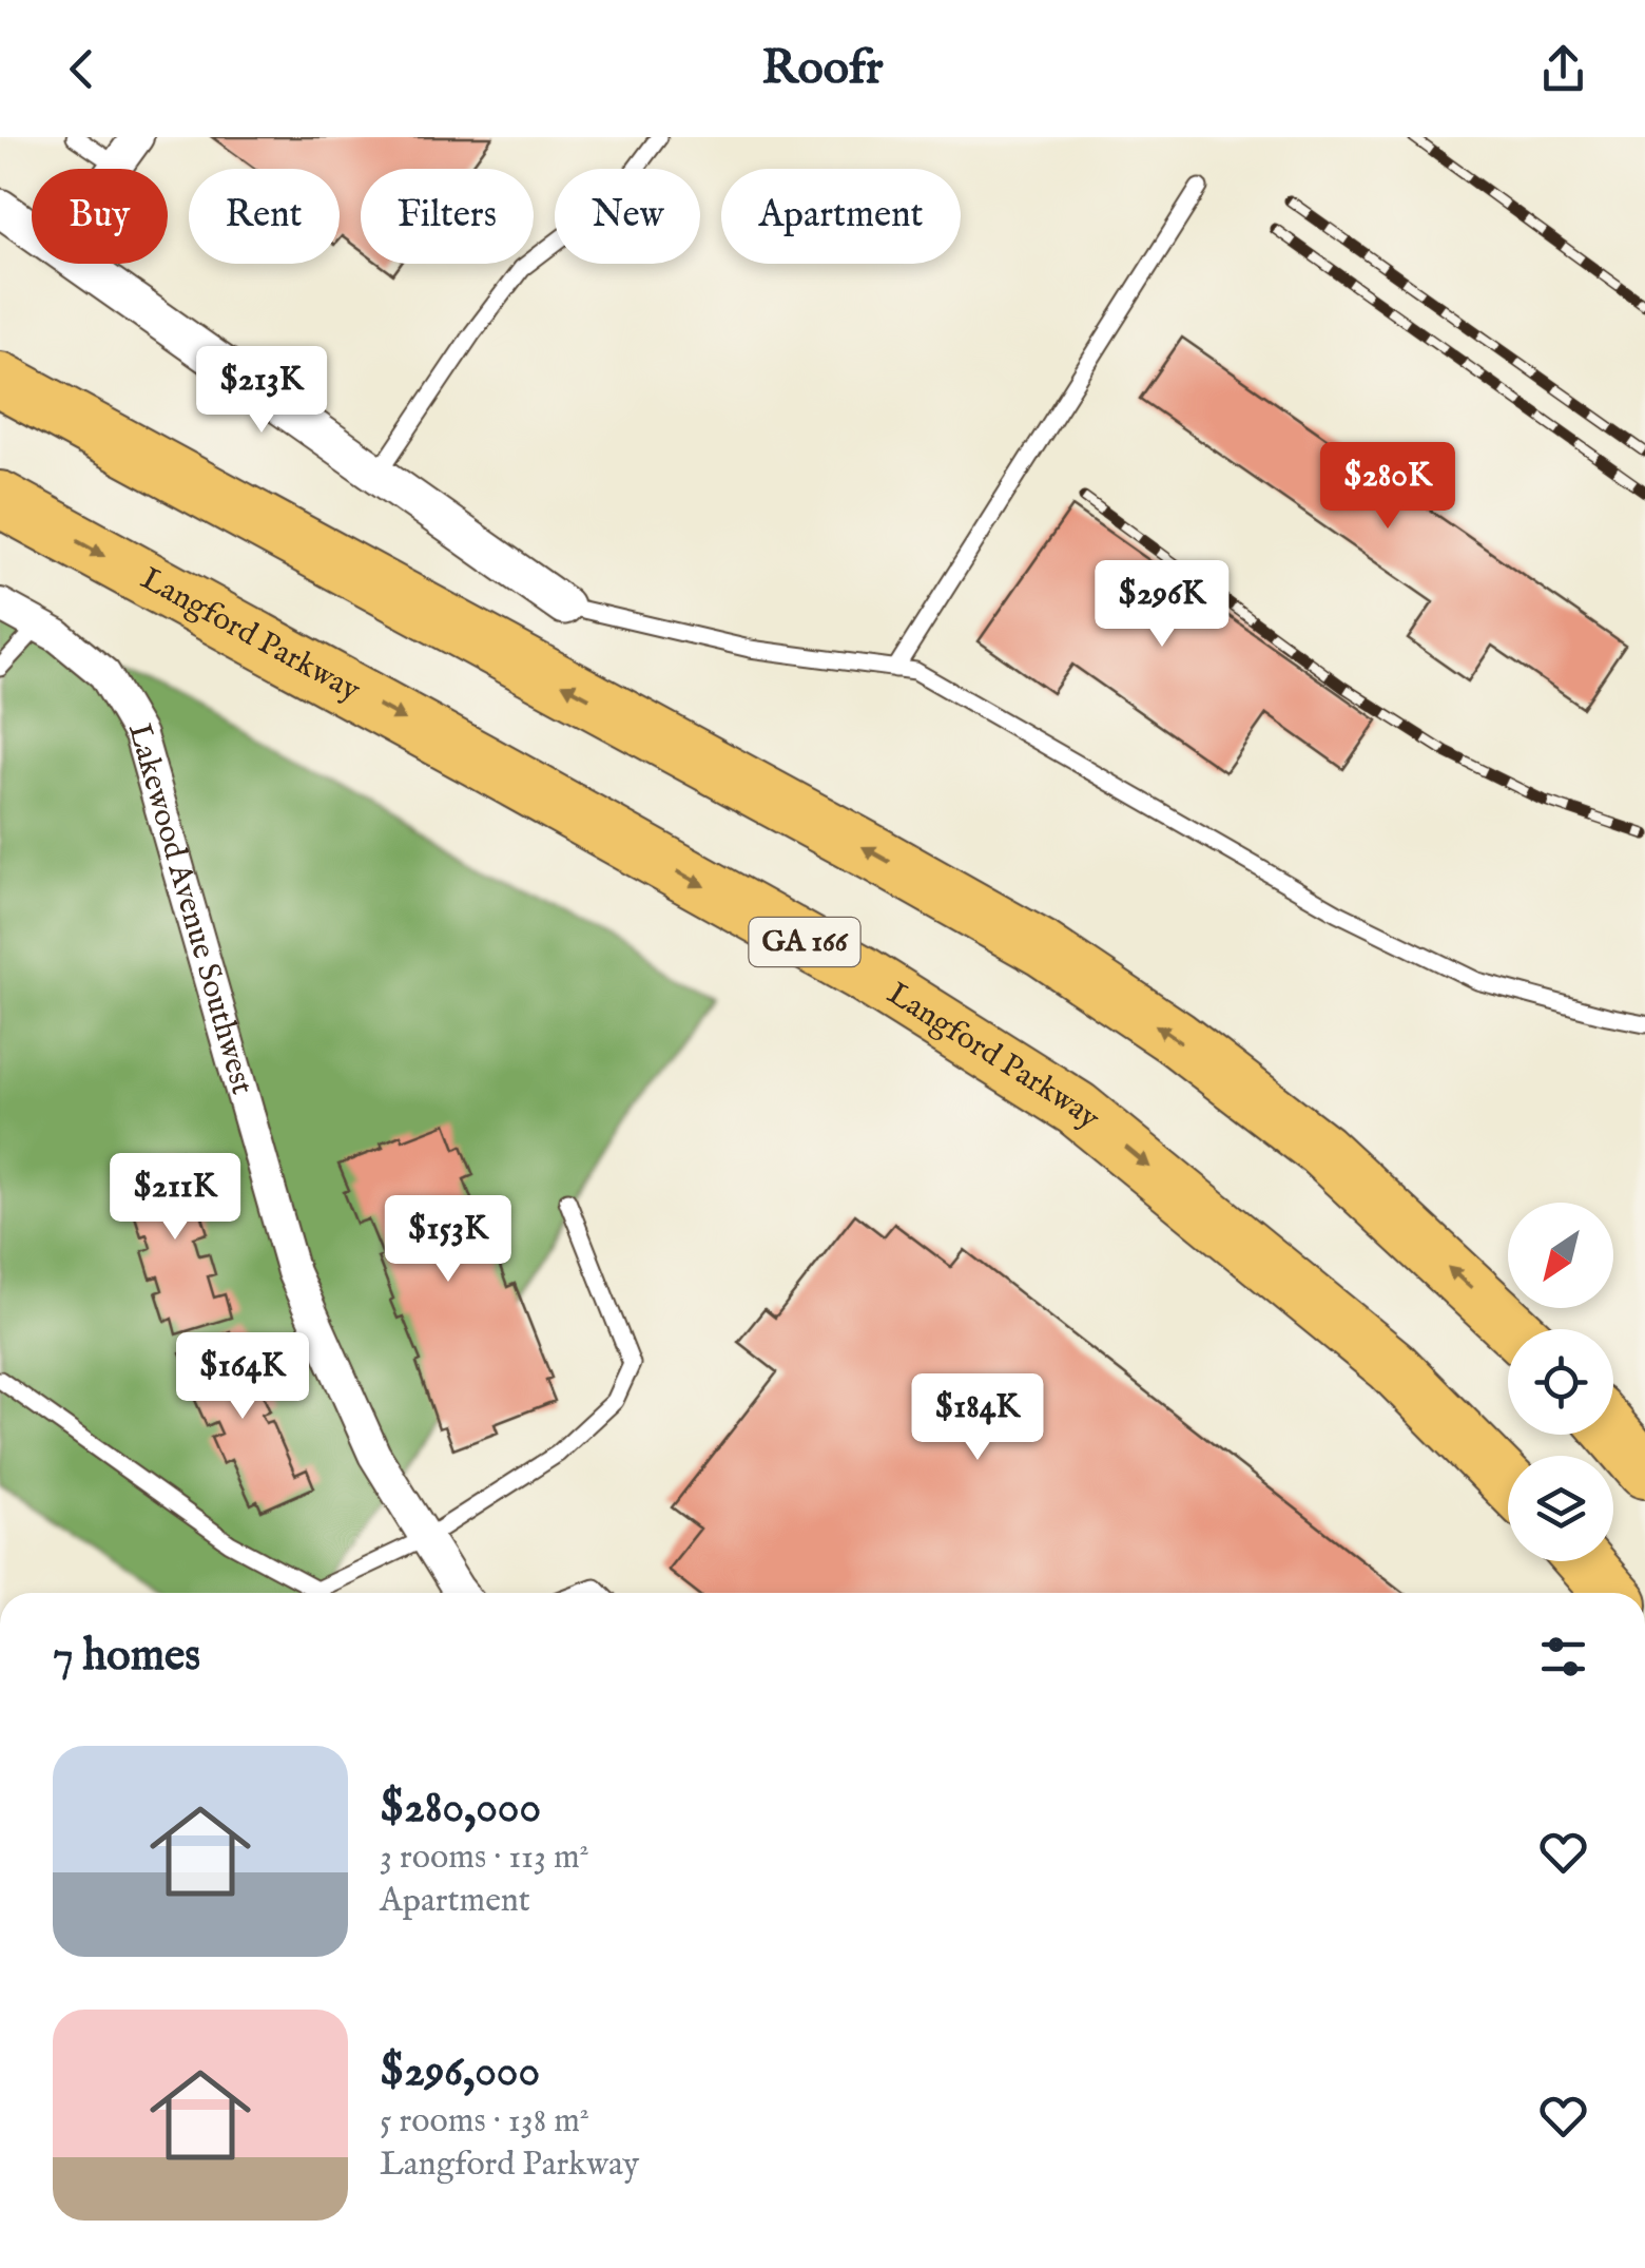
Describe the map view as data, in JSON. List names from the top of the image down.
{
  "streets": {
    "highway": ["Langford Parkway", "GA 166"],
    "street": ["Lakewood Avenue Southwest"]
  },
  "north": "bottom left",
  "page": {
    "header": "Roofr",
    "chip": [
      "Buy",
      "Rent",
      "Filters",
      "New",
      "Apartment"
    ],
    "price": [
      "$213K",
      "$280K",
      "$296K",
      "$211K",
      "$153K",
      "$164K",
      "$184K"
    ],
    "heading": "7 homes",
    "list": [
      {
        "name": "$280,000",
        "note": "3 rooms · 113 m² · Apartment"
      },
      {
        "name": "$296,000",
        "note": "5 rooms · 138 m² · Langford Parkway"
      }
    ]
  }
}
